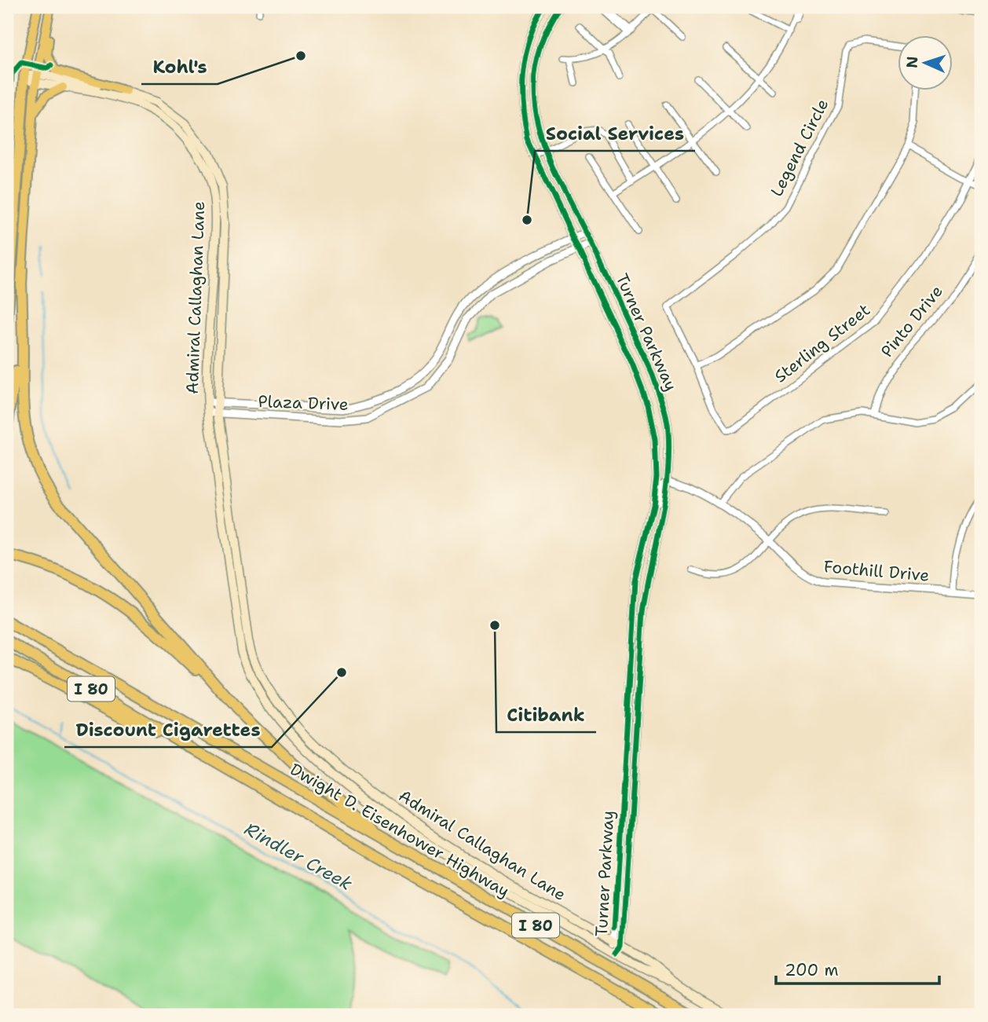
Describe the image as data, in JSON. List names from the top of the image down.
{
  "streets": {
    "highway": ["I 80", "Dwight D. Eisenhower Highway"],
    "main road": ["Admiral Callaghan Lane"],
    "street": [
      "Legend Circle",
      "Pinto Drive",
      "Turner Parkway",
      "Sterling Street",
      "Plaza Drive",
      "Foothill Drive"
    ]
  },
  "crossings": [
    ["Legend Circle", "Sterling Street"],
    ["Admiral Callaghan Lane", "Turner Parkway"],
    ["Admiral Callaghan Lane", "Plaza Drive"],
    ["Turner Parkway", "Plaza Drive"],
    ["Turner Parkway", "Foothill Drive"]
  ],
  "water": ["Rindler Creek"],
  "places": [
    "Kohl's",
    "Social Services",
    "Citibank",
    "Discount Cigarettes"
  ],
  "scale_bar": "200 m",
  "north": "left"
}
